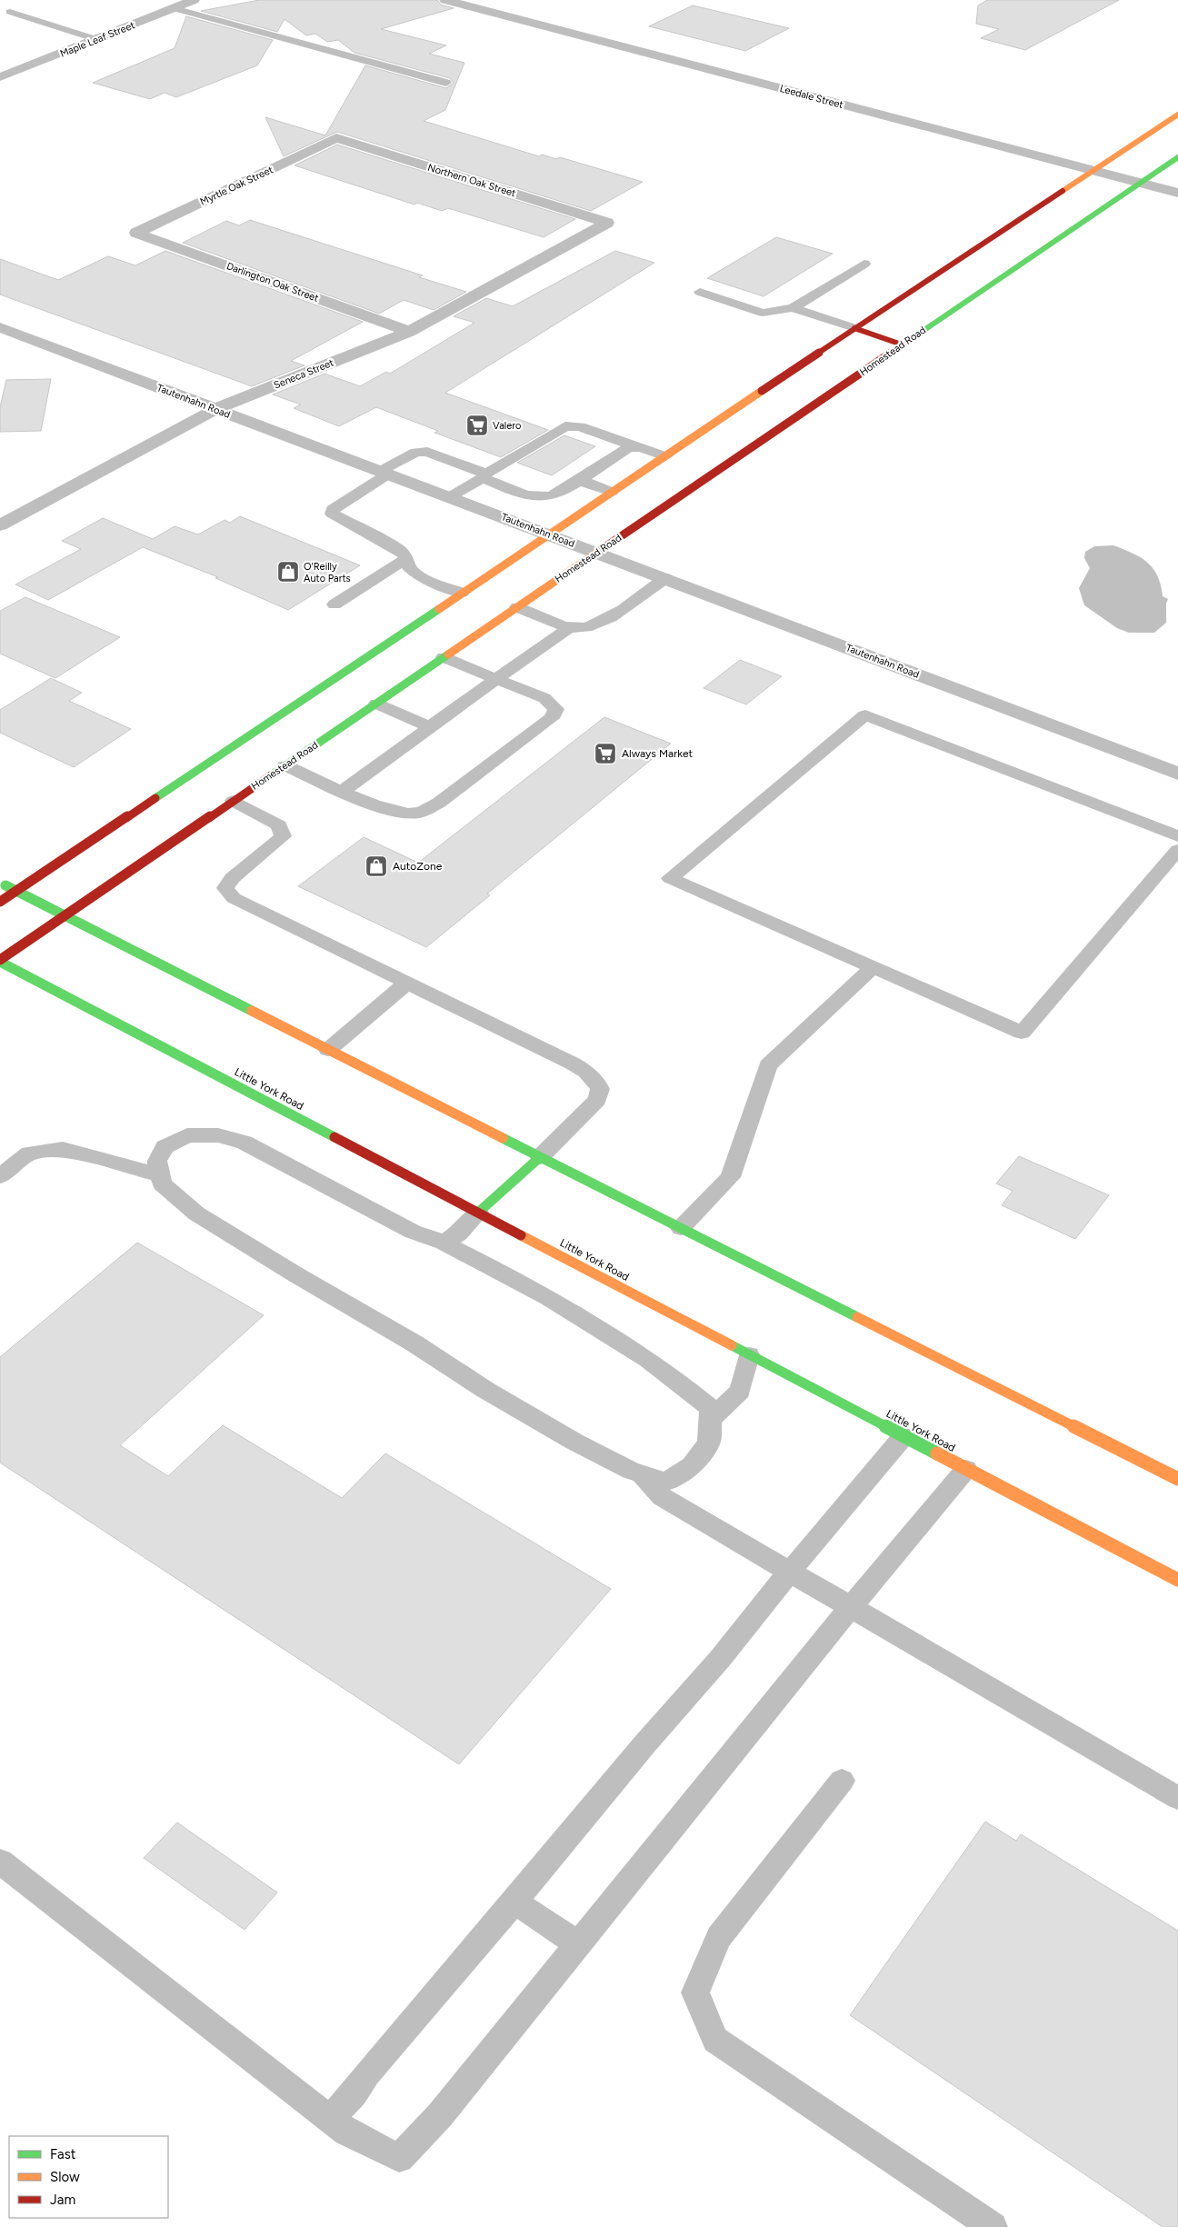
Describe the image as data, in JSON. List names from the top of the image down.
{
  "streets": {
    "main road": ["Homestead Road", "Little York Road"],
    "street": [
      "Maple Leaf Street",
      "Leedale Street",
      "Northern Oak Street",
      "Myrtle Oak Street",
      "Darlington Oak Street",
      "Seneca Street",
      "Tautenhahn Road"
    ]
  },
  "crossings": [
    ["Leedale Street", "Homestead Road"],
    ["Northern Oak Street", "Myrtle Oak Street"],
    ["Northern Oak Street", "Seneca Street"],
    ["Myrtle Oak Street", "Darlington Oak Street"],
    ["Darlington Oak Street", "Seneca Street"],
    ["Homestead Road", "Tautenhahn Road"],
    ["Homestead Road", "Little York Road"],
    ["Seneca Street", "Tautenhahn Road"]
  ],
  "places": {
    "supermarket": ["Valero", "Always Market"],
    "shop": ["O'Reilly Auto Parts", "AutoZone"]
  },
  "legend": ["Fast", "Slow", "Jam"]
}
